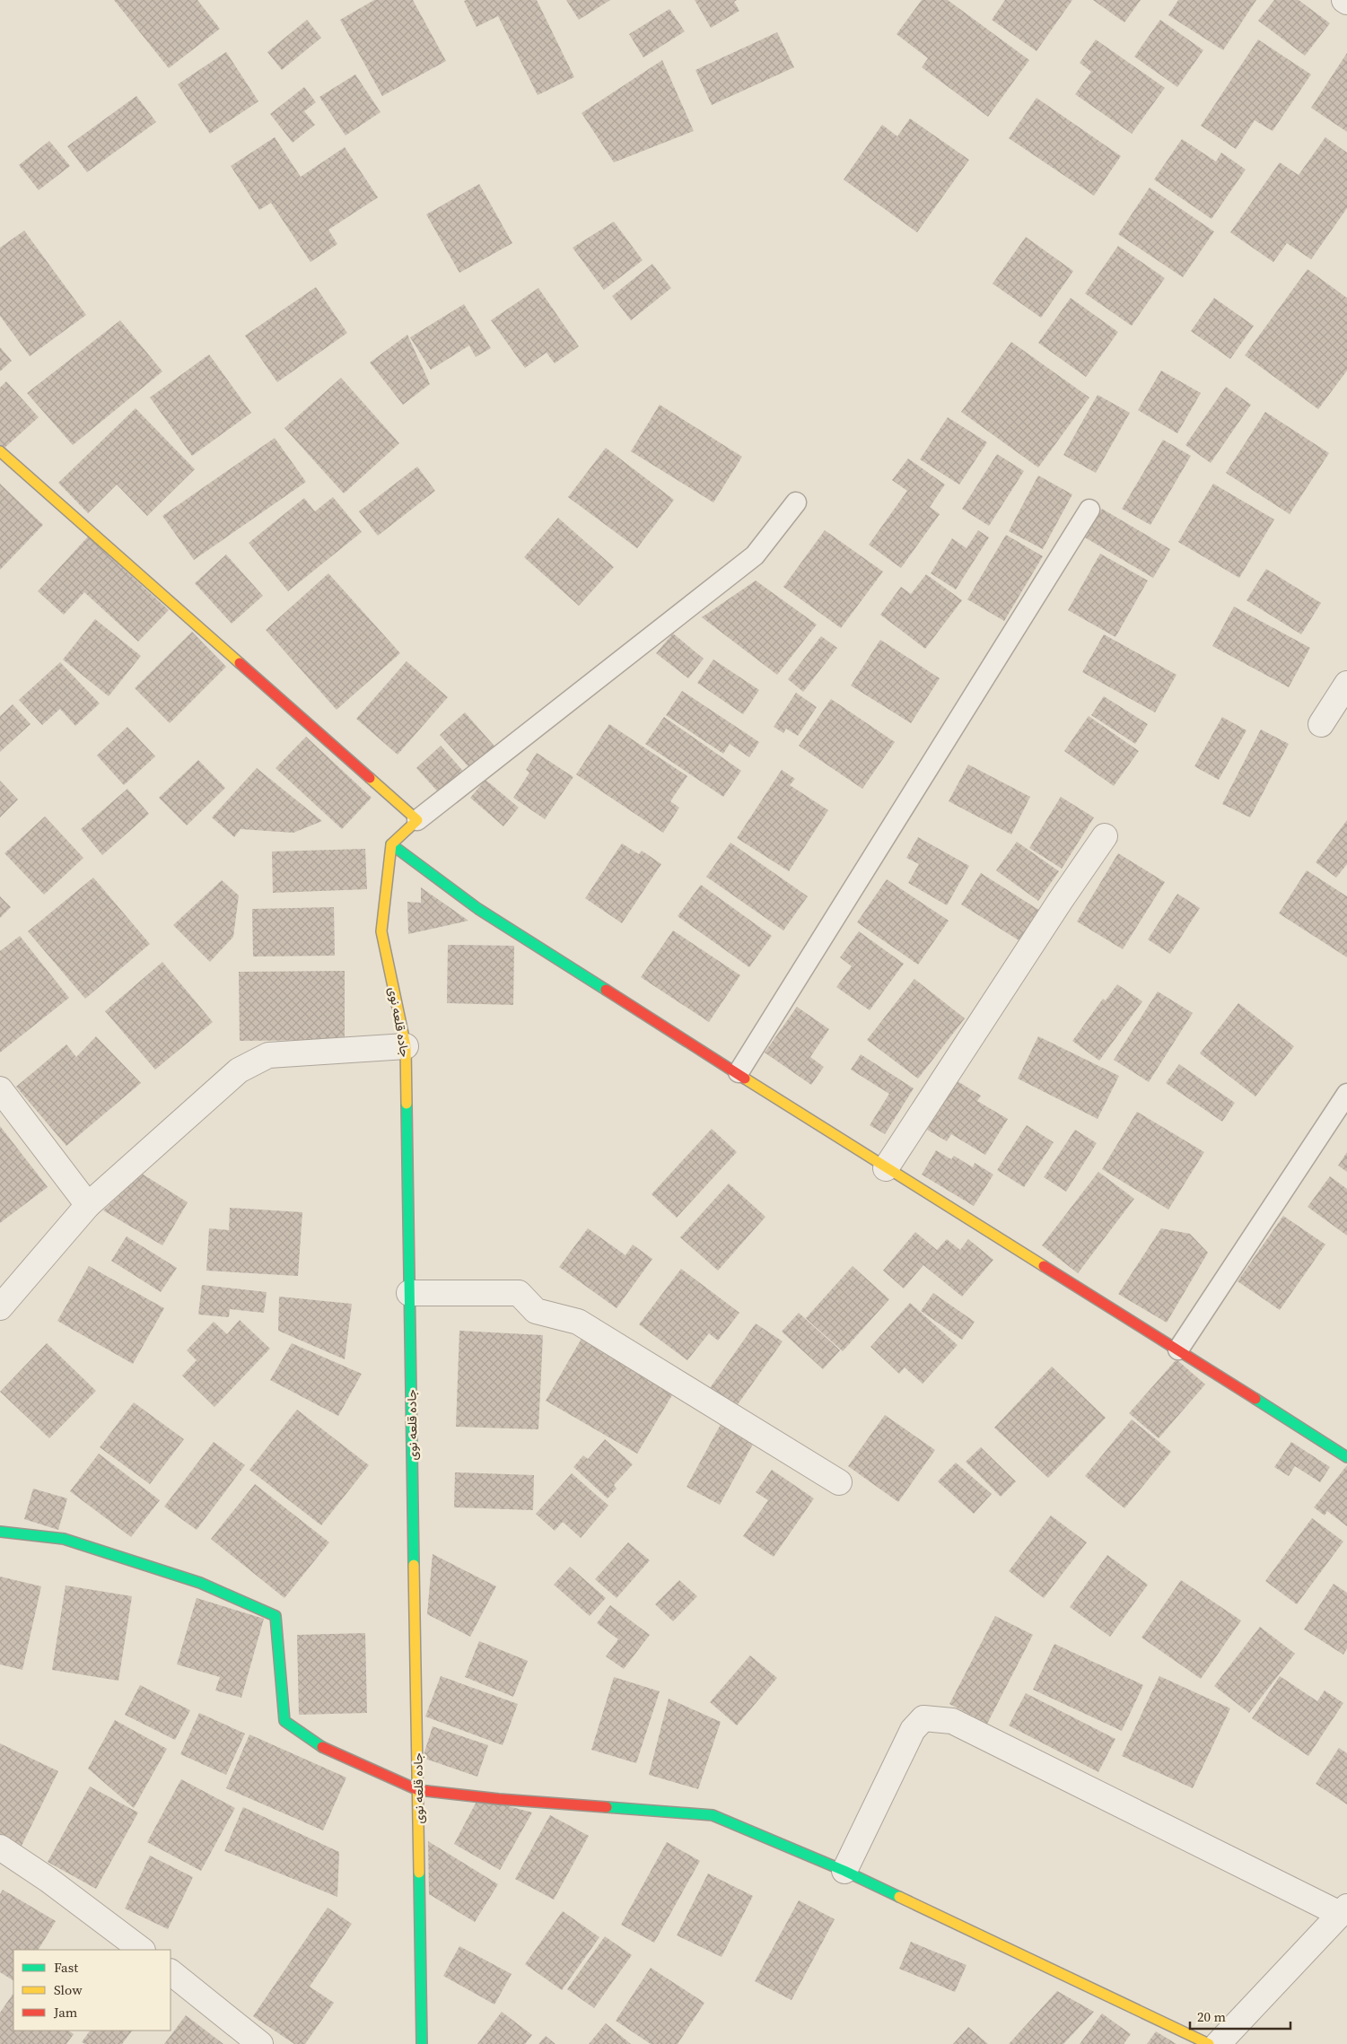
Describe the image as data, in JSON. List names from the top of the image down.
{
  "streets": {
    "street": ["جاده قلعه نوی"]
  },
  "legend": ["Fast", "Slow", "Jam"],
  "scale_bar": "20 m"
}
